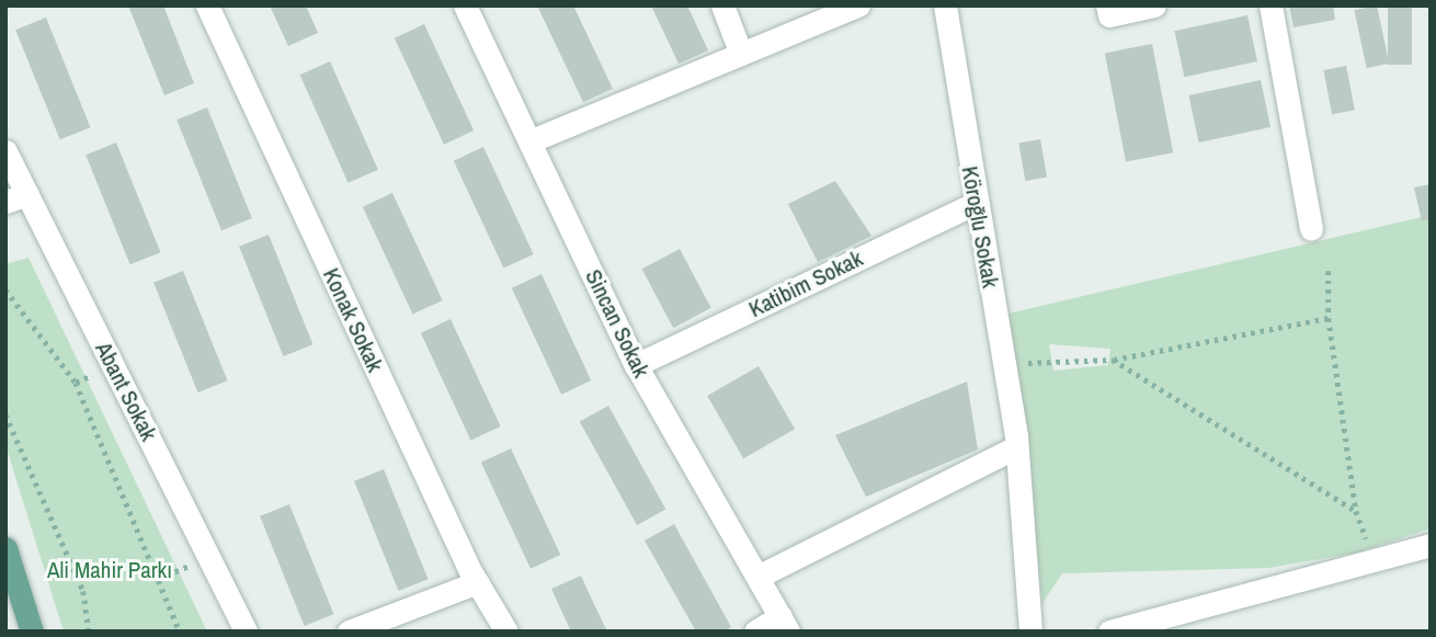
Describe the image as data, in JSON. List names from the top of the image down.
{
  "streets": {
    "street": [
      "Köroğlu Sokak",
      "Katibim Sokak",
      "Konak Sokak",
      "Sincan Sokak",
      "Abant Sokak"
    ]
  },
  "crossings": [
    ["Köroğlu Sokak", "Katibim Sokak"],
    ["Katibim Sokak", "Sincan Sokak"]
  ],
  "parks": ["Ali Mahir Parkı"]
}
